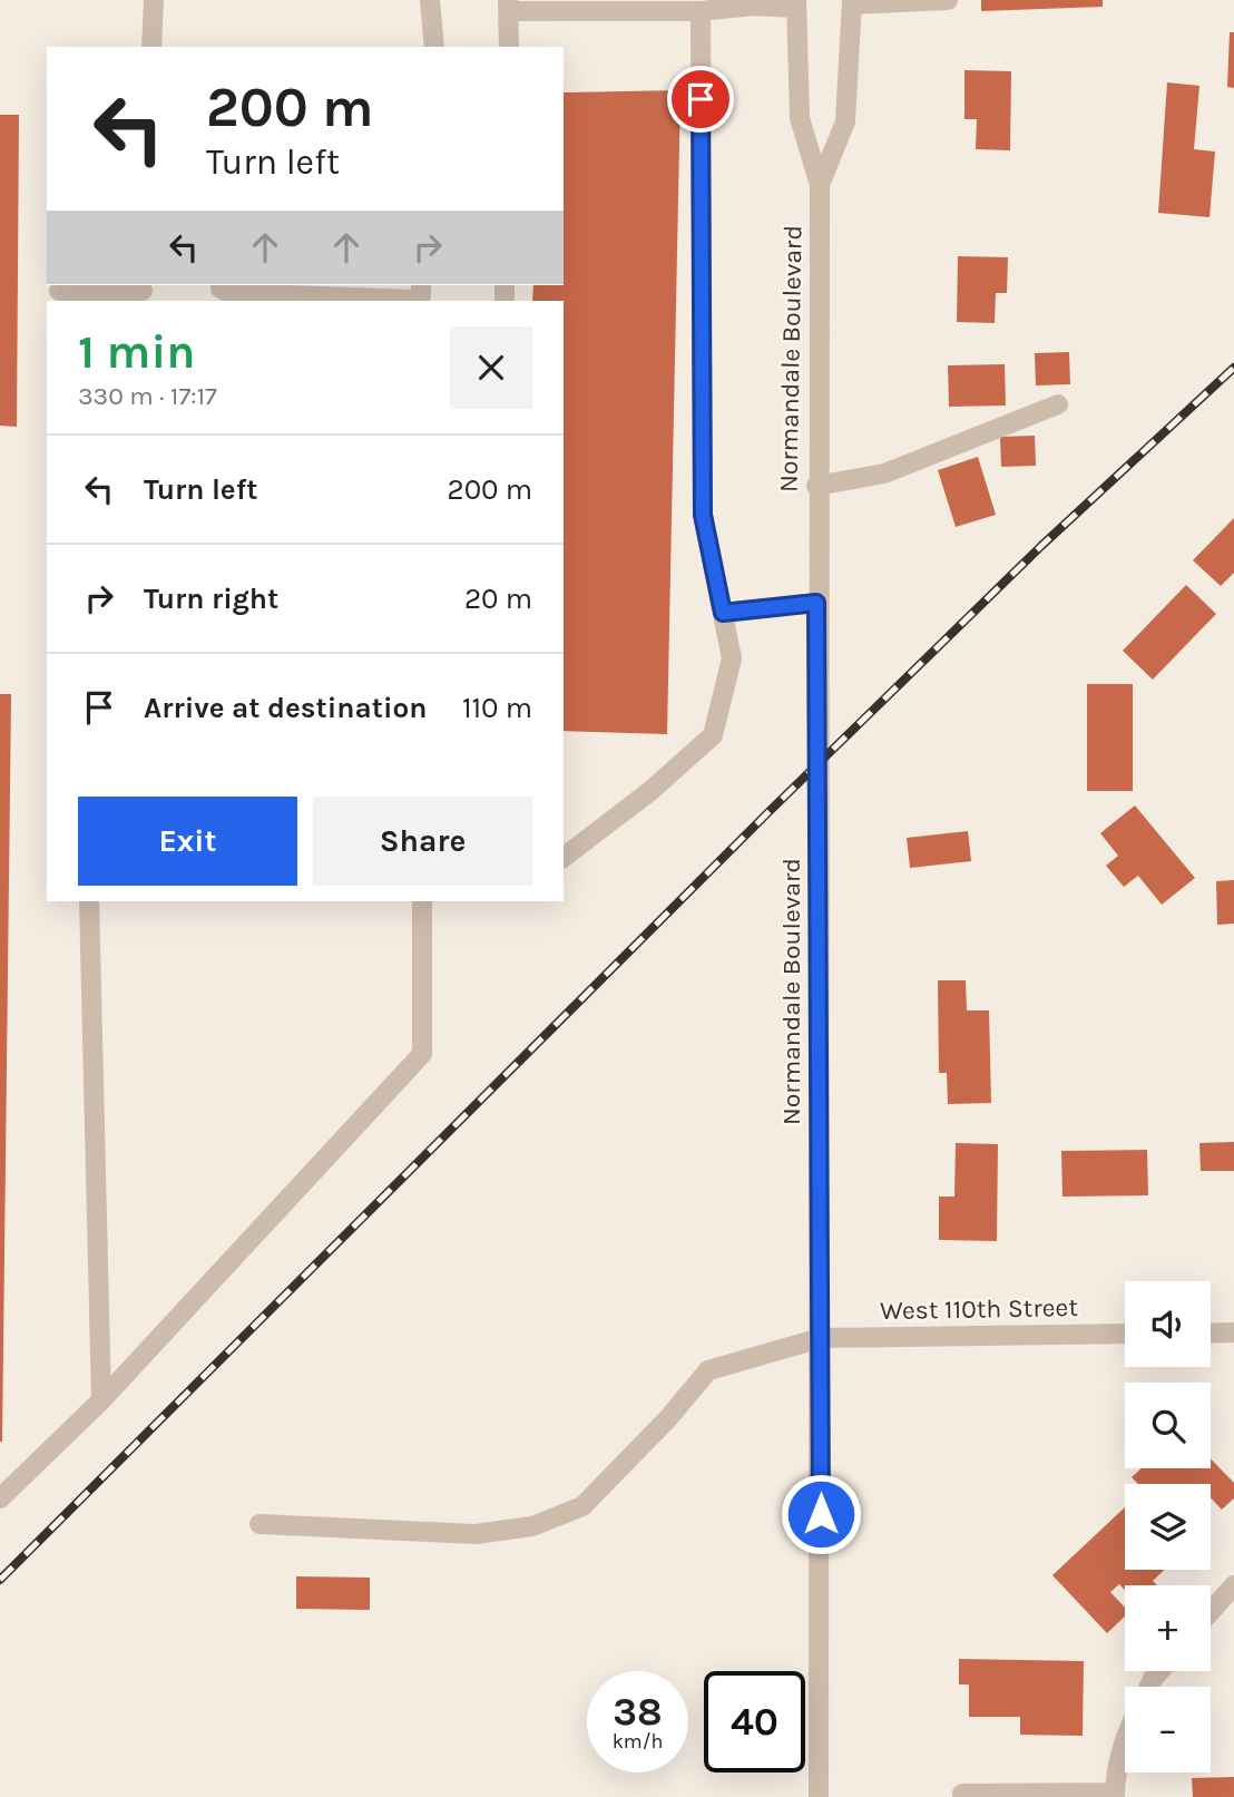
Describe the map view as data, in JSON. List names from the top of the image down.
{
  "streets": {
    "street": ["Normandale Boulevard", "West 110th Street"]
  },
  "crossings": [
    ["Normandale Boulevard", "West 110th Street"]
  ],
  "page": {
    "turn": ["200 m", "Turn left"],
    "heading": ["1 min", "330 m · 17:17"],
    "list": [
      {
        "name": "Turn left",
        "value": "200 m"
      },
      {
        "name": "Turn right",
        "value": "20 m"
      },
      {
        "name": "Arrive at destination",
        "value": "110 m"
      }
    ],
    "buttons": ["Exit", "Share"],
    "map_buttons": ["+", "−"],
    "speed": "38 km/h",
    "limit": "40"
  }
}
